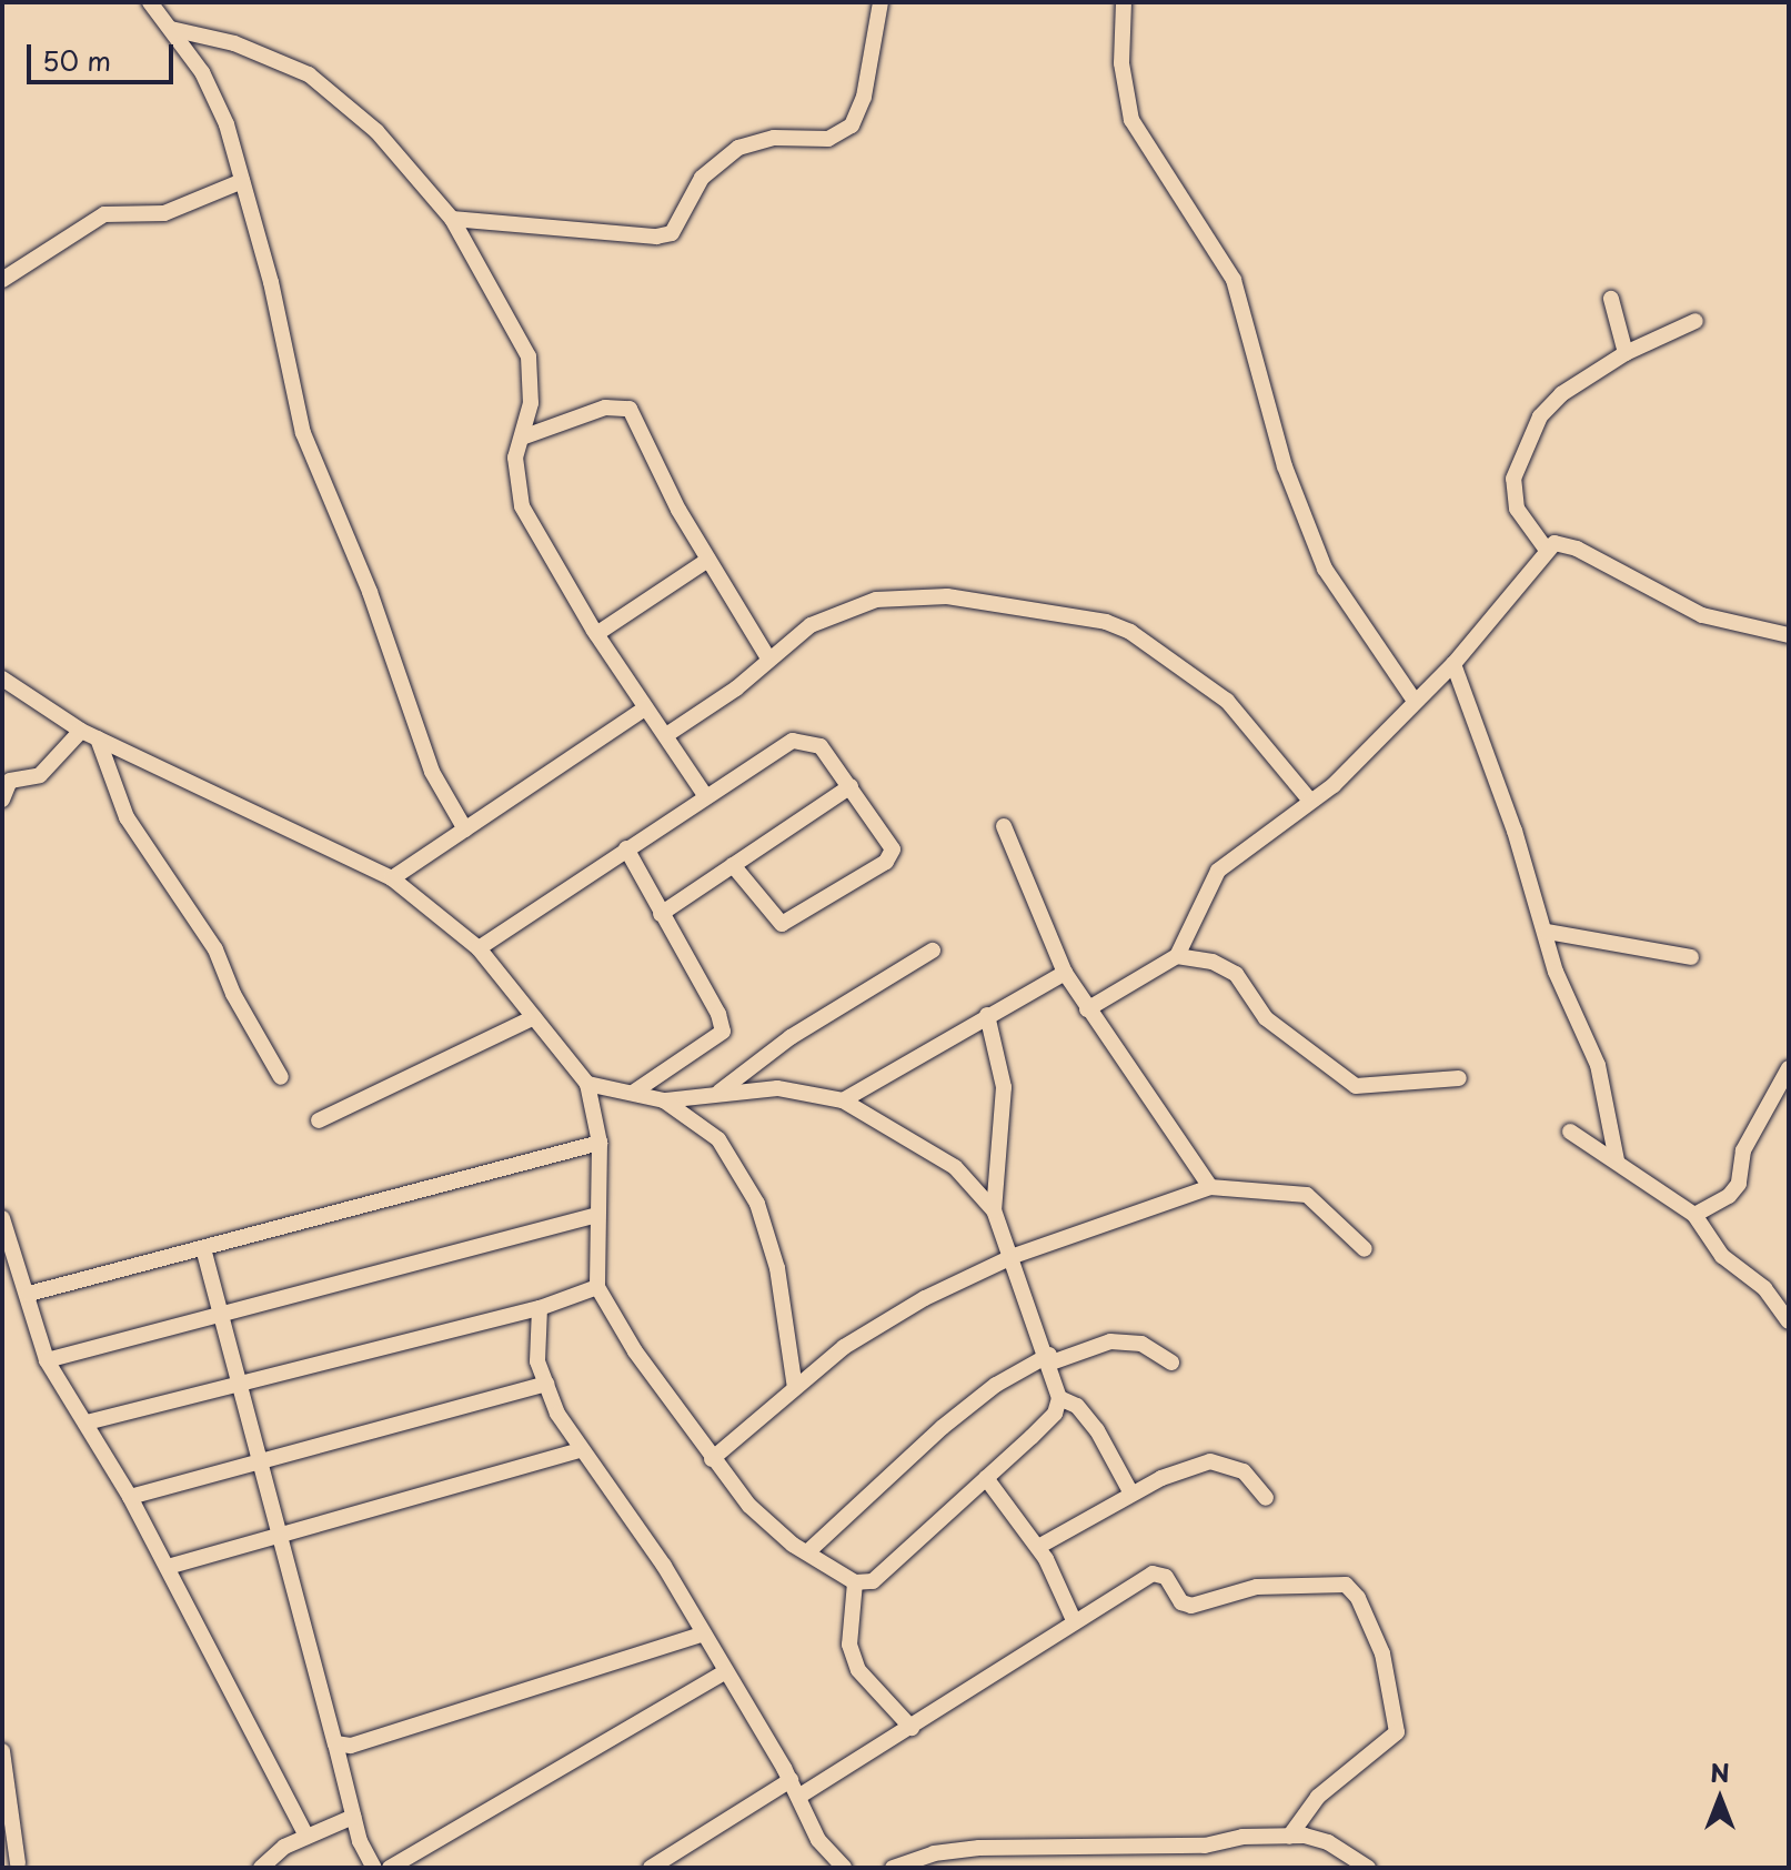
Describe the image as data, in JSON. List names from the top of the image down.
{
  "scale_bar": "50 m",
  "north": "top"
}
